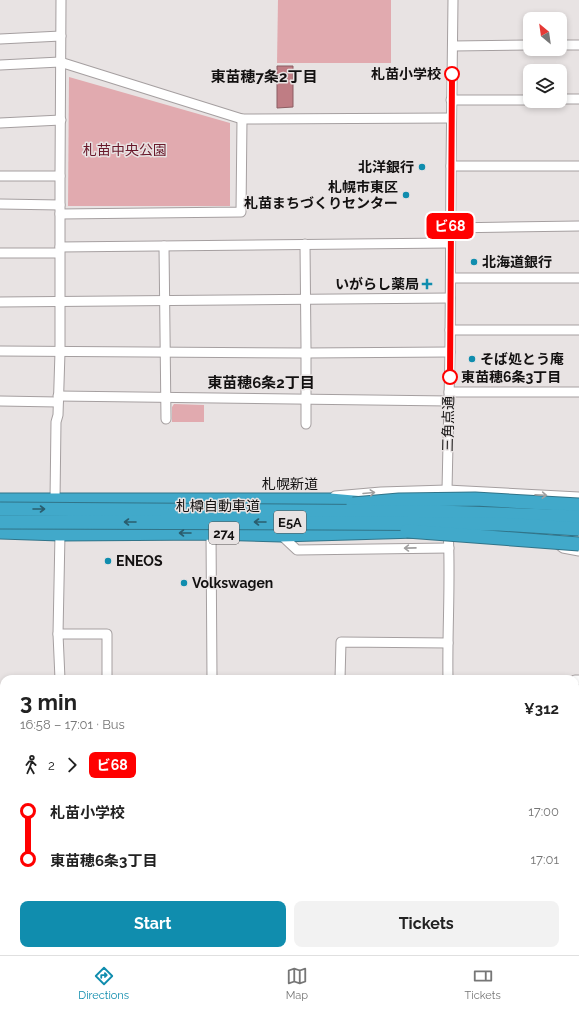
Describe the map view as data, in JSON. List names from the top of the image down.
{
  "streets": {
    "highway": [
      "札幌新道",
      "札樽自動車道",
      "E5A",
      "274"
    ],
    "street": ["三角点通"]
  },
  "crossings": [
    ["三角点通", "札幌新道"],
    ["三角点通", "274"]
  ],
  "districts": ["東苗穂7条2丁目", "東苗穂6条2丁目"],
  "parks": ["札苗中央公園"],
  "places": {
    "other": [
      "札苗小学校",
      "北洋銀行",
      "札幌市東区 札苗まちづくりセンター",
      "北海道銀行",
      "そば処とう庵",
      "東苗穂6条3丁目",
      "ENEOS",
      "Volkswagen"
    ],
    "health": ["いがらし薬局"]
  },
  "lines": ["bus line ビ68"],
  "north": "top left",
  "page": {
    "on_map": "ビ68",
    "heading": ["3 min", "16:58 – 17:01 · Bus", "¥312"],
    "legs": ["2", "ビ68"],
    "list": [
      {
        "name": "札苗小学校",
        "value": "17:00"
      },
      {
        "name": "東苗穂6条3丁目",
        "value": "17:01"
      }
    ],
    "buttons": ["Start", "Tickets"],
    "tabs": ["Directions", "Map", "Tickets"]
  }
}
